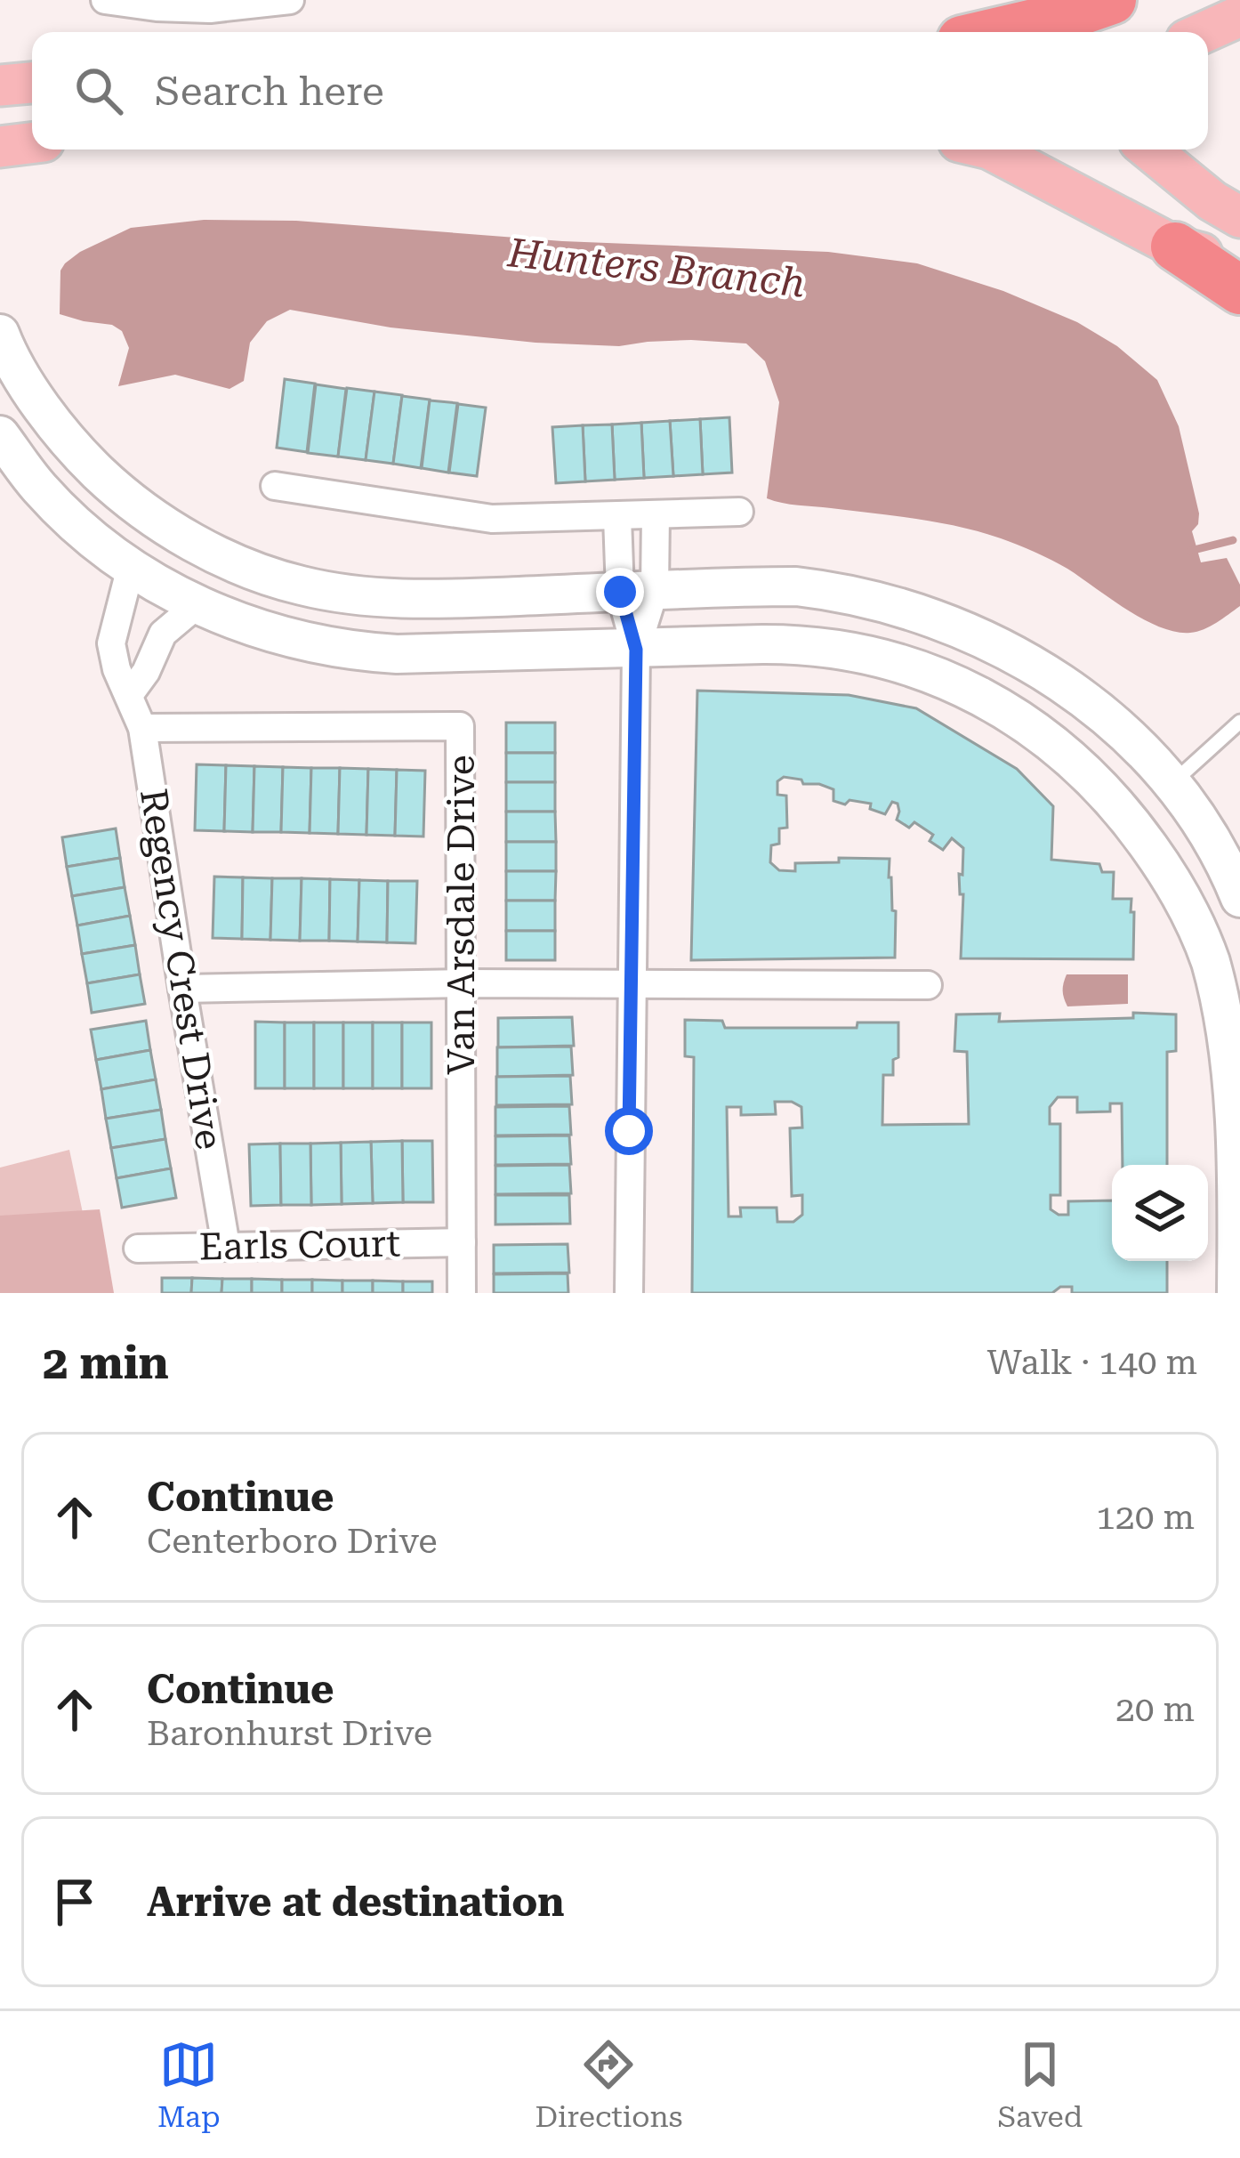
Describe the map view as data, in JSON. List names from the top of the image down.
{
  "streets": {
    "street": ["Van Arsdale Drive", "Regency Crest Drive", "Earls Court"]
  },
  "crossings": [
    ["Van Arsdale Drive", "Regency Crest Drive"],
    ["Van Arsdale Drive", "Earls Court"],
    ["Regency Crest Drive", "Earls Court"]
  ],
  "water": ["Hunters Branch"],
  "page": {
    "search": "Search here",
    "heading": ["2 min", "Walk · 140 m"],
    "list": [
      ["Continue", "Centerboro Drive", "120 m"],
      ["Continue", "Baronhurst Drive", "20 m"],
      "Arrive at destination"
    ],
    "nav": ["Map", "Directions", "Saved"]
  }
}
